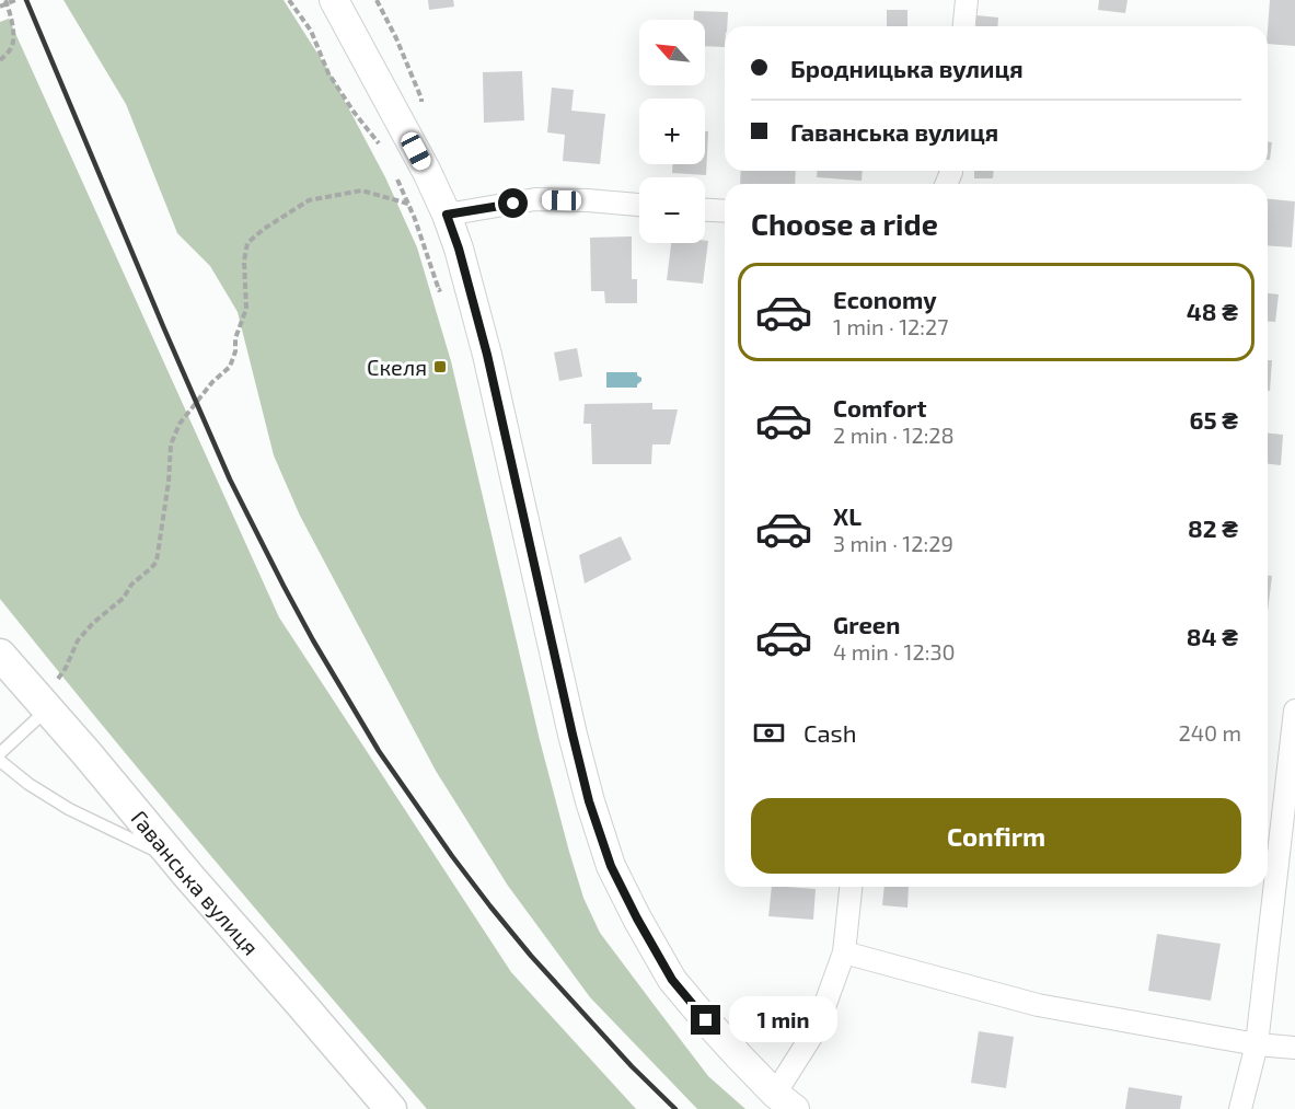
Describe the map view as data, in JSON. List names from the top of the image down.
{
  "streets": {
    "main road": ["Гаванська вулиця"]
  },
  "places": {
    "transit": ["Скеля"]
  },
  "north": "top left",
  "page": {
    "map_buttons": ["+", "−"],
    "banner": ["Бродницька вулиця", "Гаванська вулиця"],
    "heading": "Choose a ride",
    "list": [
      {
        "name": "Economy",
        "note": "1 min · 12:27",
        "value": "48 ₴"
      },
      {
        "name": "Comfort",
        "note": "2 min · 12:28",
        "value": "65 ₴"
      },
      {
        "name": "XL",
        "note": "3 min · 12:29",
        "value": "82 ₴"
      },
      {
        "name": "Green",
        "note": "4 min · 12:30",
        "value": "84 ₴"
      }
    ],
    "pay": ["Cash", "240 m"],
    "buttons": "Confirm",
    "bubble": "1 min"
  }
}
